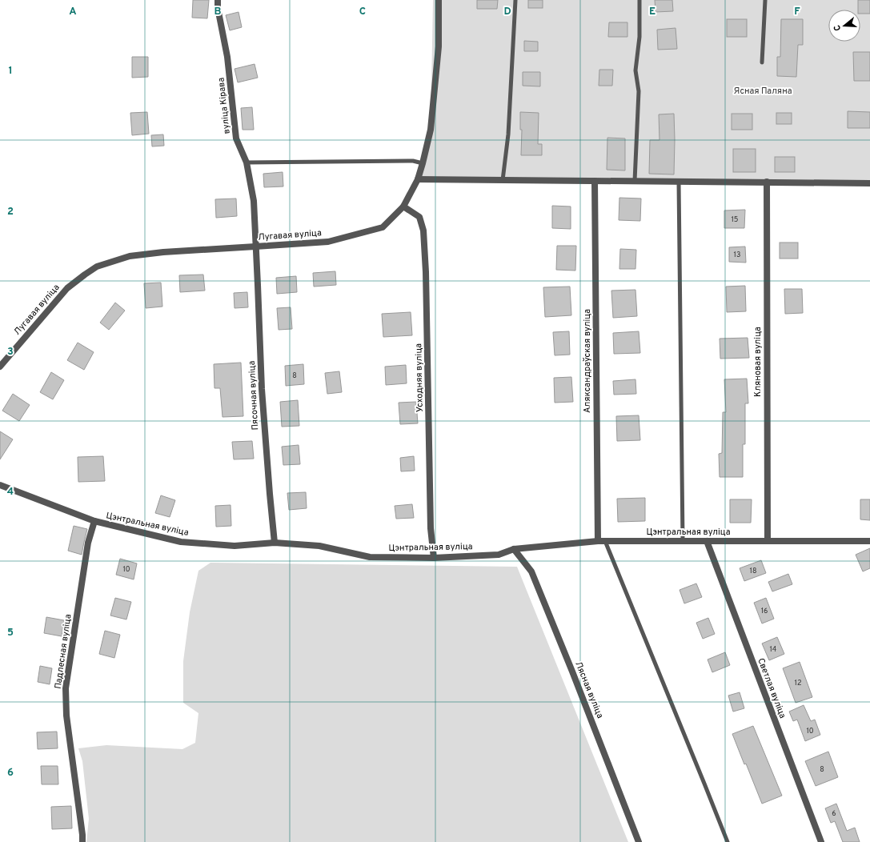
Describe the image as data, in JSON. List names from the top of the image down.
{
  "streets": {
    "street": [
      "вуліца Кірава",
      "Лугавая вуліца",
      "Аляксандраўская вуліца",
      "Кляновая вуліца",
      "Усходняя вуліца",
      "Пясочная вуліца",
      "Цэнтральная вуліца",
      "Падлесная вуліца",
      "Светлая вуліца",
      "Лясная вуліца"
    ]
  },
  "crossings": [
    ["вуліца Кірава", "Лугавая вуліца"],
    ["вуліца Кірава", "Пясочная вуліца"],
    ["Лугавая вуліца", "Усходняя вуліца"],
    ["Лугавая вуліца", "Пясочная вуліца"],
    ["Аляксандраўская вуліца", "Цэнтральная вуліца"],
    ["Кляновая вуліца", "Цэнтральная вуліца"],
    ["Усходняя вуліца", "Цэнтральная вуліца"],
    ["Пясочная вуліца", "Цэнтральная вуліца"],
    ["Цэнтральная вуліца", "Падлесная вуліца"],
    ["Цэнтральная вуліца", "Светлая вуліца"],
    ["Цэнтральная вуліца", "Лясная вуліца"]
  ],
  "parks": ["Ясная Паляна"],
  "house_numbers": [
    "15",
    "13",
    "8",
    "10",
    "18",
    "16",
    "14",
    "12",
    "10",
    "8",
    "6"
  ],
  "north": "left",
  "grid": {
    "columns": [
      "A",
      "B",
      "C",
      "D",
      "E",
      "F"
    ],
    "rows": [
      "1",
      "2",
      "3",
      "4",
      "5",
      "6"
    ]
  }
}
